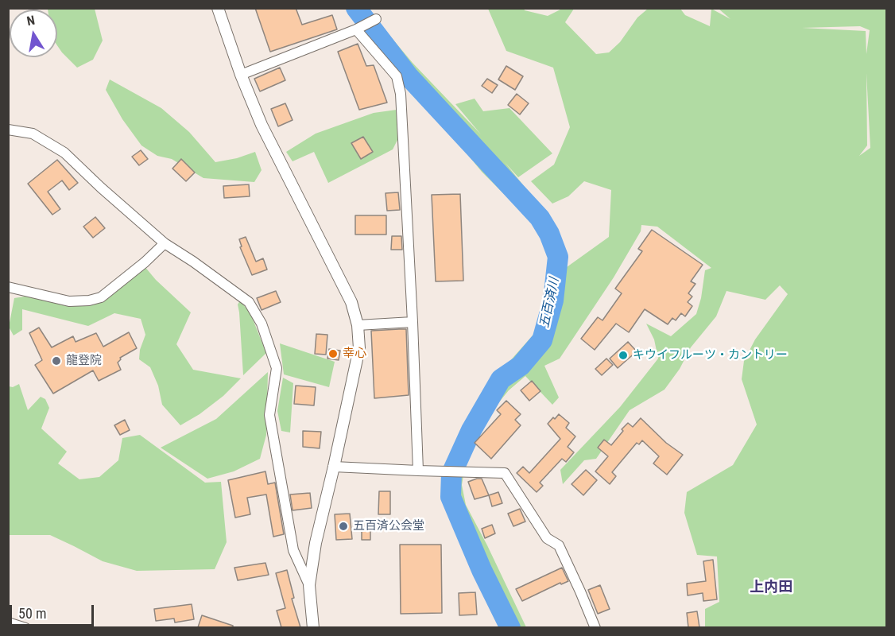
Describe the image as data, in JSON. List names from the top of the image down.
{
  "districts": ["上内田"],
  "water": ["五百済川"],
  "places": [
    "幸心",
    "キウイフルーツ・カントリー",
    "龍登院",
    "五百済公会堂"
  ],
  "scale_bar": "50 m",
  "north": "top"
}
